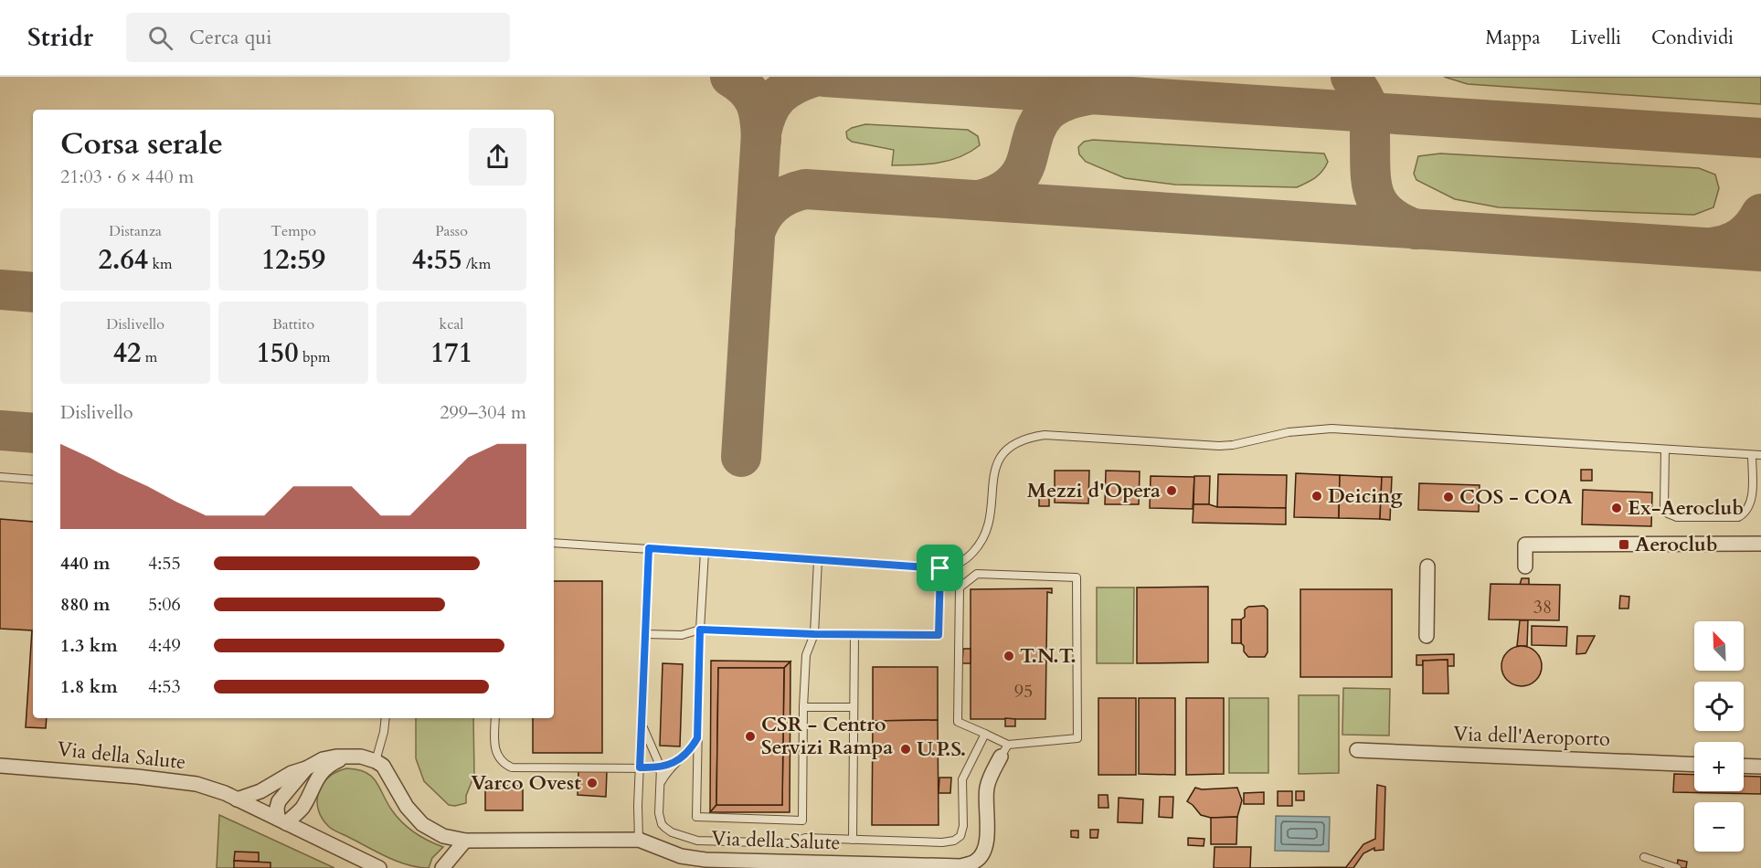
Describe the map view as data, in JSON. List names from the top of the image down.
{
  "streets": {
    "street": ["Via dell'Aeroporto", "Via della Salute"]
  },
  "places": {
    "other": [
      "Mezzi d'Opera",
      "Deicing",
      "COS - COA",
      "Ex-Aeroclub",
      "T.N.T.",
      "CSR - Centro Servizi Rampa",
      "U.P.S.",
      "Varco Ovest"
    ],
    "transit": ["Aeroclub"]
  },
  "house_numbers": ["38", "95"],
  "north": "top left",
  "page": {
    "header": "Stridr",
    "search": "Cerca qui",
    "nav": ["Mappa", "Livelli", "Condividi"],
    "heading": ["Corsa serale", "21:03 · 6 × 440 m"],
    "stats": [
      ["Distanza", "2.64 km"],
      ["Tempo", "12:59"],
      ["Passo", "4:55 /km"],
      ["Dislivello", "42 m"],
      ["Battito", "150 bpm"],
      ["kcal", "171"]
    ],
    "chart": ["Dislivello", "299–304 m"],
    "list": [
      {
        "name": "440 m",
        "note": "4:55"
      },
      {
        "name": "880 m",
        "note": "5:06"
      },
      {
        "name": "1.3 km",
        "note": "4:49"
      },
      {
        "name": "1.8 km",
        "note": "4:53"
      }
    ],
    "map_buttons": ["+", "−"]
  }
}
